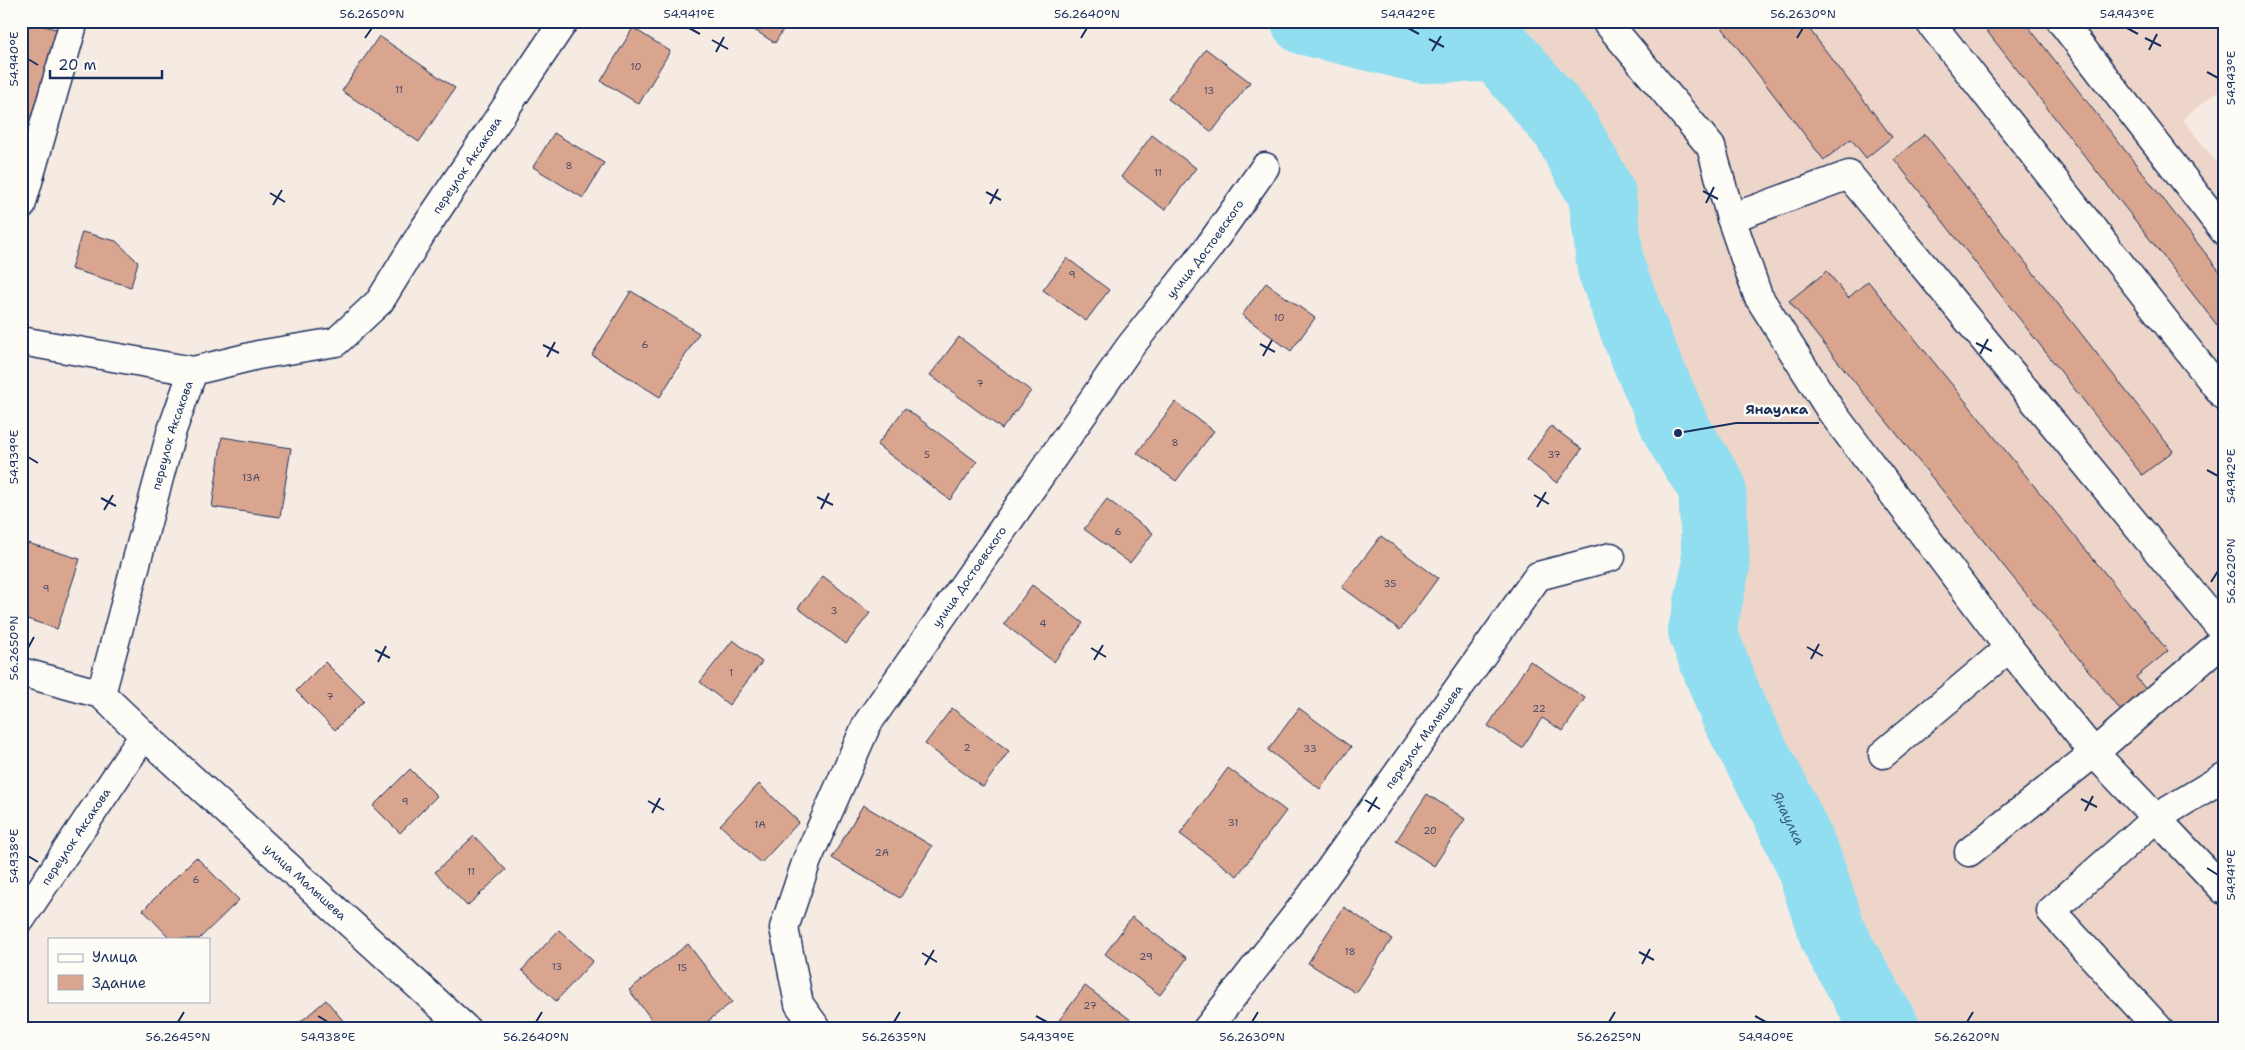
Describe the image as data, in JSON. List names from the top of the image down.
{
  "streets": {
    "street": [
      "переулок Аксакова",
      "улица Достоевского",
      "переулок Малышева",
      "улица Малышева"
    ]
  },
  "crossings": [
    ["переулок Аксакова", "улица Малышева"]
  ],
  "water": ["Янаулка"],
  "places": ["Янаулка"],
  "house_numbers": [
    "10",
    "11",
    "13",
    "8",
    "11",
    "9",
    "10",
    "6",
    "7",
    "8",
    "5",
    "37",
    "13А",
    "6",
    "35",
    "9",
    "3",
    "4",
    "1",
    "7",
    "22",
    "2",
    "33",
    "9",
    "31",
    "1А",
    "20",
    "2А",
    "11",
    "6",
    "18",
    "29",
    "13",
    "15",
    "27"
  ],
  "legend": ["Улица", "Здание"],
  "scale_bar": "20 m",
  "coordinates": [
    "56.2650°N",
    "54.941°E",
    "56.2640°N",
    "54.942°E",
    "56.2630°N",
    "54.943°E",
    "54.940°E",
    "54.939°E",
    "56.2620°N",
    "54.938°E",
    "56.2645°N",
    "56.2635°N",
    "56.2625°N"
  ]
}
